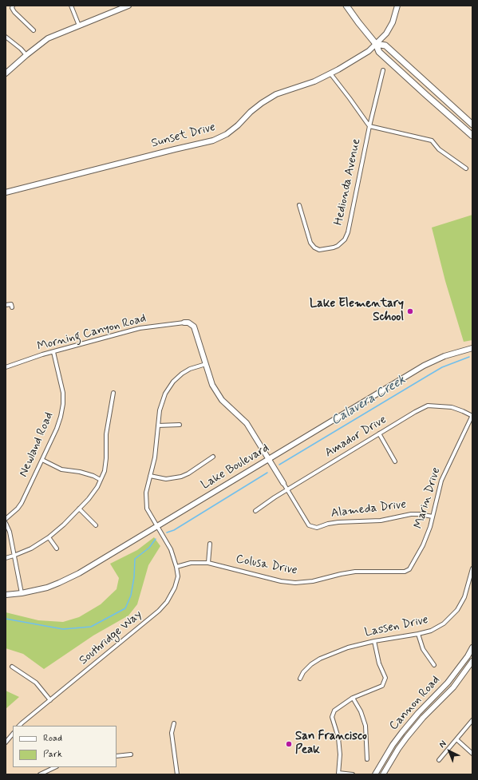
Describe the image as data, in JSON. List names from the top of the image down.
{
  "streets": {
    "main road": [
      "Sunset Drive",
      "Lake Boulevard",
      "Alameda Drive",
      "Cannon Road"
    ],
    "street": [
      "Hedionda Avenue",
      "Morning Canyon Road",
      "Amador Drive",
      "Newland Road",
      "Marin Drive",
      "Colusa Drive",
      "Lassen Drive",
      "Southridge Way"
    ]
  },
  "crossings": [
    ["Morning Canyon Road", "Newland Road"],
    ["Morning Canyon Road", "Alameda Drive"],
    ["Amador Drive", "Marin Drive"],
    ["Amador Drive", "Alameda Drive"],
    ["Lake Boulevard", "Alameda Drive"],
    ["Lake Boulevard", "Southridge Way"],
    ["Marin Drive", "Alameda Drive"],
    ["Marin Drive", "Colusa Drive"],
    ["Alameda Drive", "Southridge Way"],
    ["Colusa Drive", "Southridge Way"]
  ],
  "water": ["Calavera Creek"],
  "places": ["Lake Elementary School", "San Francisco Peak"],
  "legend": ["Road", "Park"],
  "north": "top left"
}
